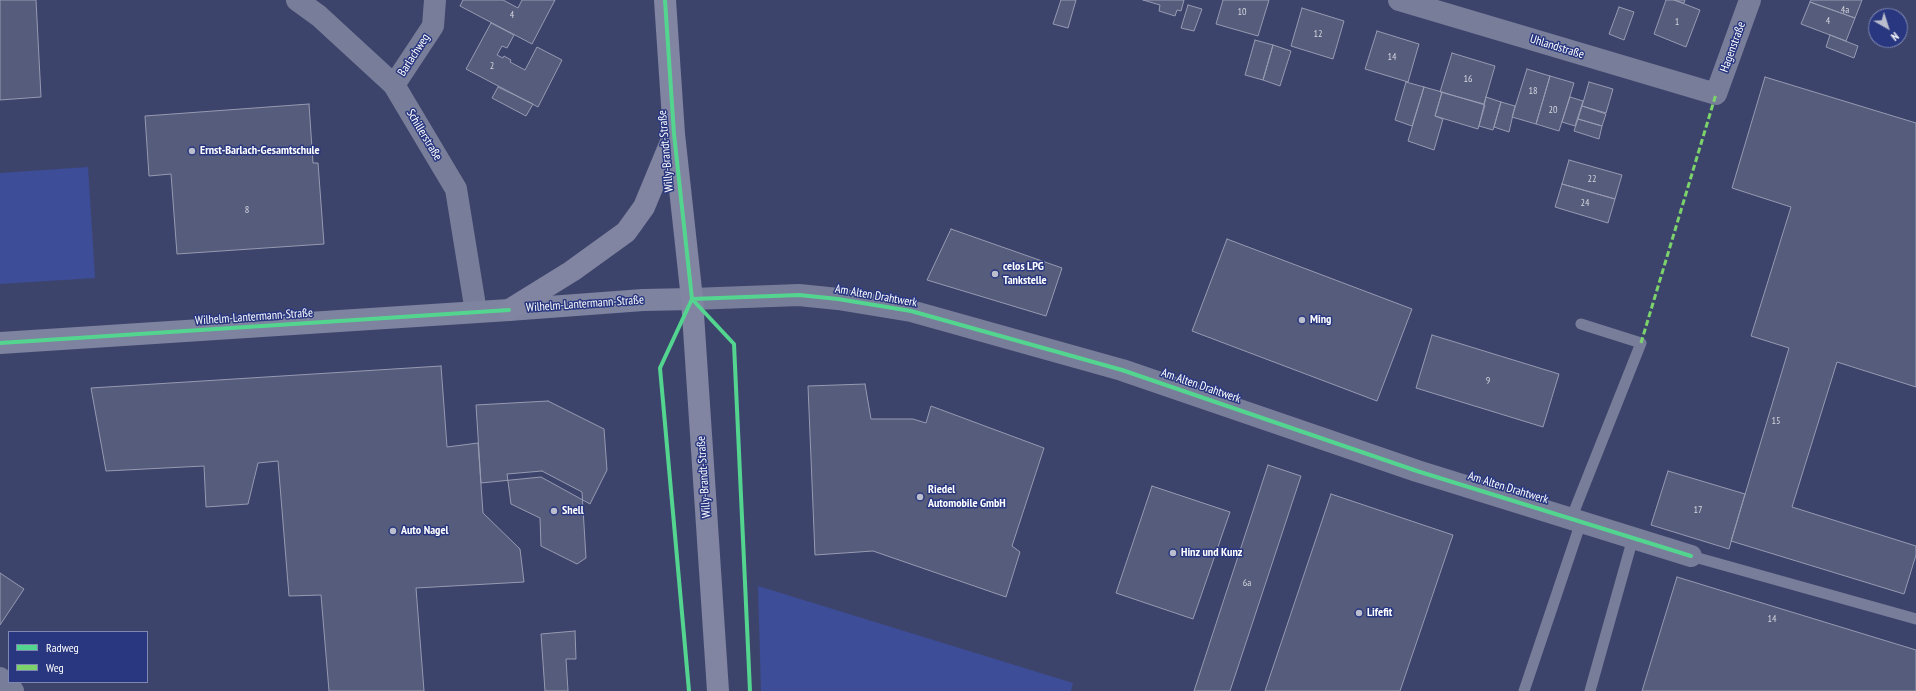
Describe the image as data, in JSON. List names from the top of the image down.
{
  "streets": {
    "main road": ["Willy-Brandt-Straße", "Wilhelm-Lantermann-Straße"],
    "street": [
      "Uhlandstraße",
      "Hagenstraße",
      "Barlachweg",
      "Schillerstraße",
      "Am Alten Drahtwerk"
    ]
  },
  "crossings": [
    ["Uhlandstraße", "Hagenstraße"],
    ["Barlachweg", "Schillerstraße"],
    ["Schillerstraße", "Wilhelm-Lantermann-Straße"],
    ["Willy-Brandt-Straße", "Am Alten Drahtwerk"],
    ["Willy-Brandt-Straße", "Wilhelm-Lantermann-Straße"],
    ["Am Alten Drahtwerk", "Wilhelm-Lantermann-Straße"]
  ],
  "places": [
    "Ernst-Barlach-Gesamtschule",
    "celos LPG Tankstelle",
    "Ming",
    "Riedel Automobile GmbH",
    "Shell",
    "Auto Nagel",
    "Hinz und Kunz",
    "Lifefit"
  ],
  "house_numbers": [
    "4a",
    "10",
    "4",
    "4",
    "1",
    "12",
    "14",
    "2",
    "16",
    "18",
    "20",
    "22",
    "24",
    "8",
    "9",
    "15",
    "17",
    "6a",
    "14"
  ],
  "legend": ["Radweg", "Weg"],
  "north": "bottom right"
}
